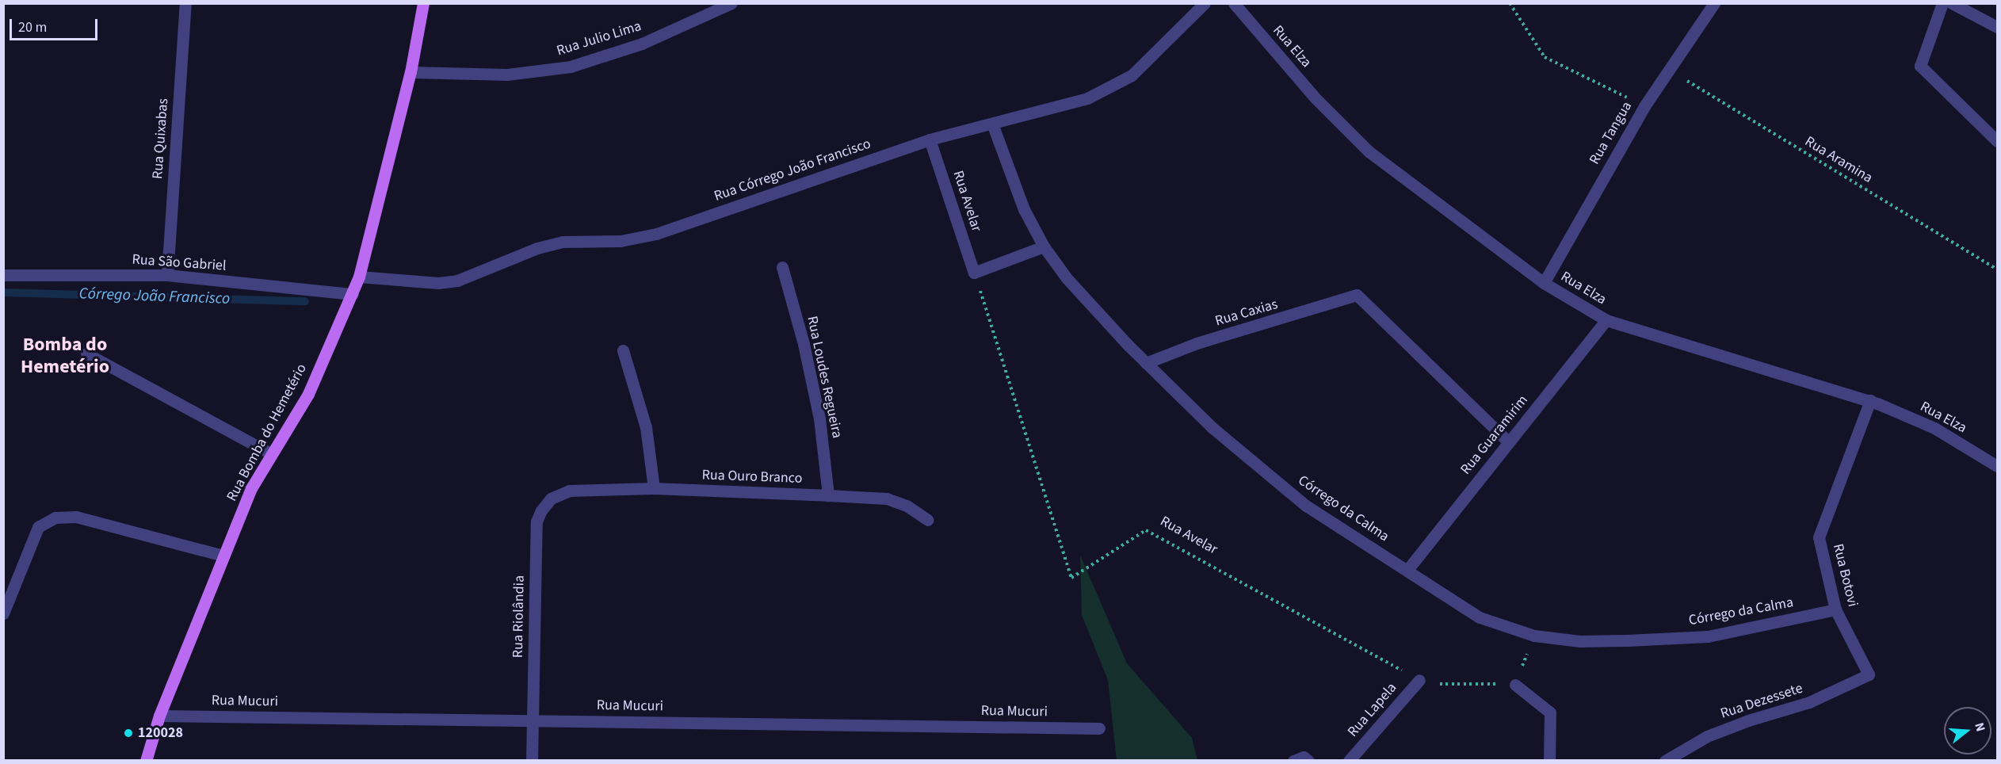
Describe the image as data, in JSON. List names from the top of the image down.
{
  "streets": {
    "main road": ["Rua Bomba do Hemetério"],
    "street": [
      "Rua Julio Lima",
      "Rua Elza",
      "Rua Tangua",
      "Rua Quixabas",
      "Rua Córrego João Francisco",
      "Rua Avelar",
      "Rua São Gabriel",
      "Rua Caxias",
      "Rua Loudes Regueira",
      "Rua Guaramirim",
      "Rua Ouro Branco",
      "Córrego da Calma",
      "Rua Botovi",
      "Rua Riolândia",
      "Rua Mucuri",
      "Rua Dezessete",
      "Rua Lapela"
    ],
    "path": ["Rua Aramina"]
  },
  "crossings": [
    ["Rua Julio Lima", "Rua Bomba do Hemetério"],
    ["Rua Elza", "Rua Tangua"],
    ["Rua Elza", "Rua Guaramirim"],
    ["Rua Elza", "Rua Botovi"],
    ["Rua Tangua", "Rua Aramina"],
    ["Rua Quixabas", "Rua São Gabriel"],
    ["Rua Córrego João Francisco", "Rua Avelar"],
    ["Rua Córrego João Francisco", "Rua Bomba do Hemetério"],
    ["Rua Córrego João Francisco", "Córrego da Calma"],
    ["Rua Avelar", "Rua Lapela"],
    ["Rua São Gabriel", "Rua Bomba do Hemetério"],
    ["Rua Caxias", "Rua Guaramirim"],
    ["Rua Caxias", "Córrego da Calma"],
    ["Rua Loudes Regueira", "Rua Ouro Branco"],
    ["Rua Bomba do Hemetério", "Rua Mucuri"],
    ["Rua Guaramirim", "Córrego da Calma"],
    ["Rua Ouro Branco", "Rua Riolândia"],
    ["Córrego da Calma", "Rua Botovi"],
    ["Rua Botovi", "Rua Dezessete"],
    ["Rua Riolândia", "Rua Mucuri"]
  ],
  "districts": ["Bomba do Hemetério"],
  "water": ["Córrego João Francisco"],
  "places": ["120028"],
  "scale_bar": "20 m",
  "north": "right"
}
